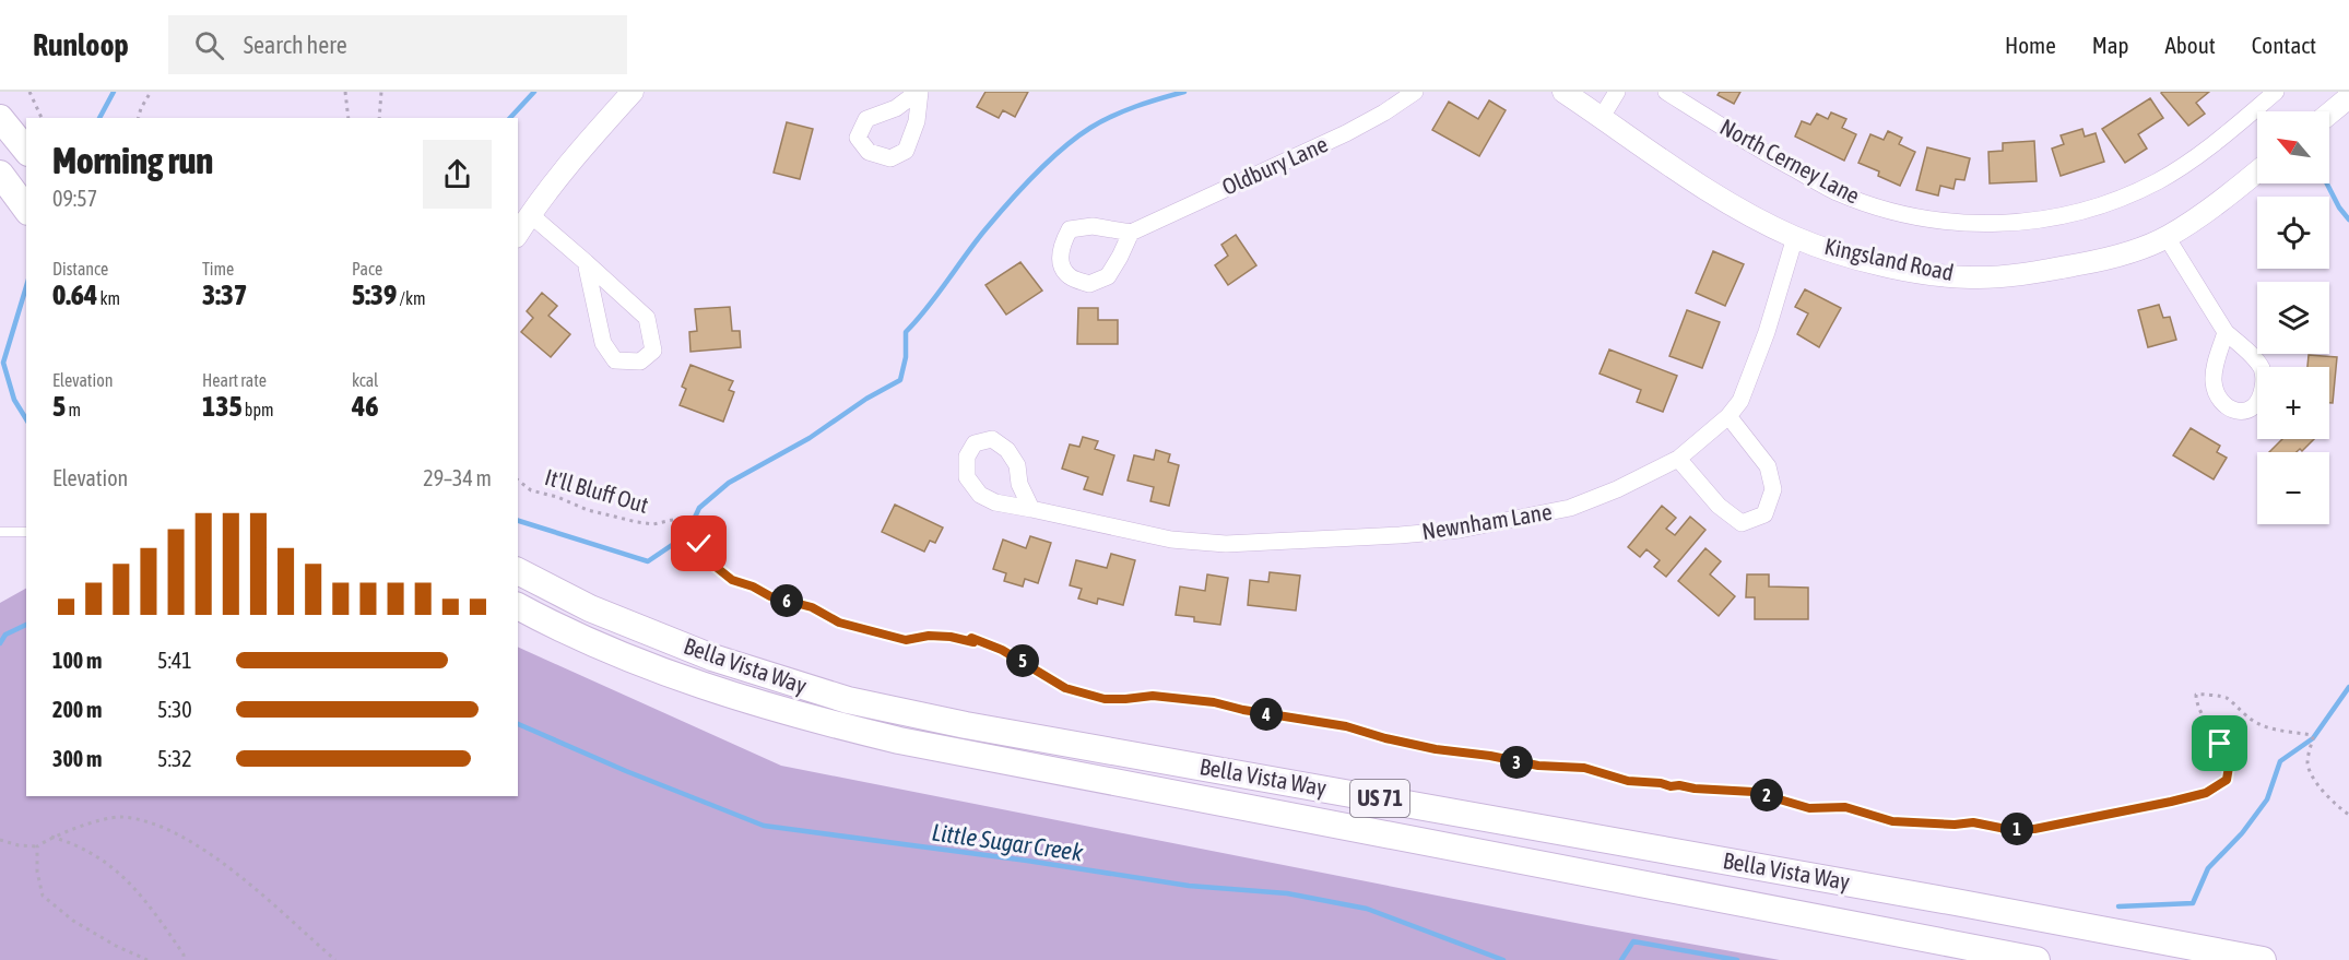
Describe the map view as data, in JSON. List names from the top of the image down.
{
  "streets": {
    "main road": ["Bella Vista Way", "US 71"],
    "street": [
      "North Cerney Lane",
      "Oldbury Lane",
      "Kingsland Road",
      "Newnham Lane"
    ],
    "path": ["It'll Bluff Out"]
  },
  "crossings": [
    ["Kingsland Road", "Newnham Lane"]
  ],
  "water": ["Little Sugar Creek"],
  "north": "top left",
  "page": {
    "header": "Runloop",
    "search": "Search here",
    "nav": [
      "Home",
      "Map",
      "About",
      "Contact"
    ],
    "map_buttons": ["+", "−"],
    "heading": ["Morning run", "09:57"],
    "stats": [
      ["Distance", "0.64 km"],
      ["Time", "3:37"],
      ["Pace", "5:39 /km"],
      ["Elevation", "5 m"],
      ["Heart rate", "135 bpm"],
      ["kcal", "46"]
    ],
    "chart": ["Elevation", "29–34 m"],
    "pins": [
      "6",
      "5",
      "4",
      "3",
      "2",
      "1"
    ],
    "list": [
      {
        "name": "100 m",
        "note": "5:41"
      },
      {
        "name": "200 m",
        "note": "5:30"
      },
      {
        "name": "300 m",
        "note": "5:32"
      }
    ]
  }
}
